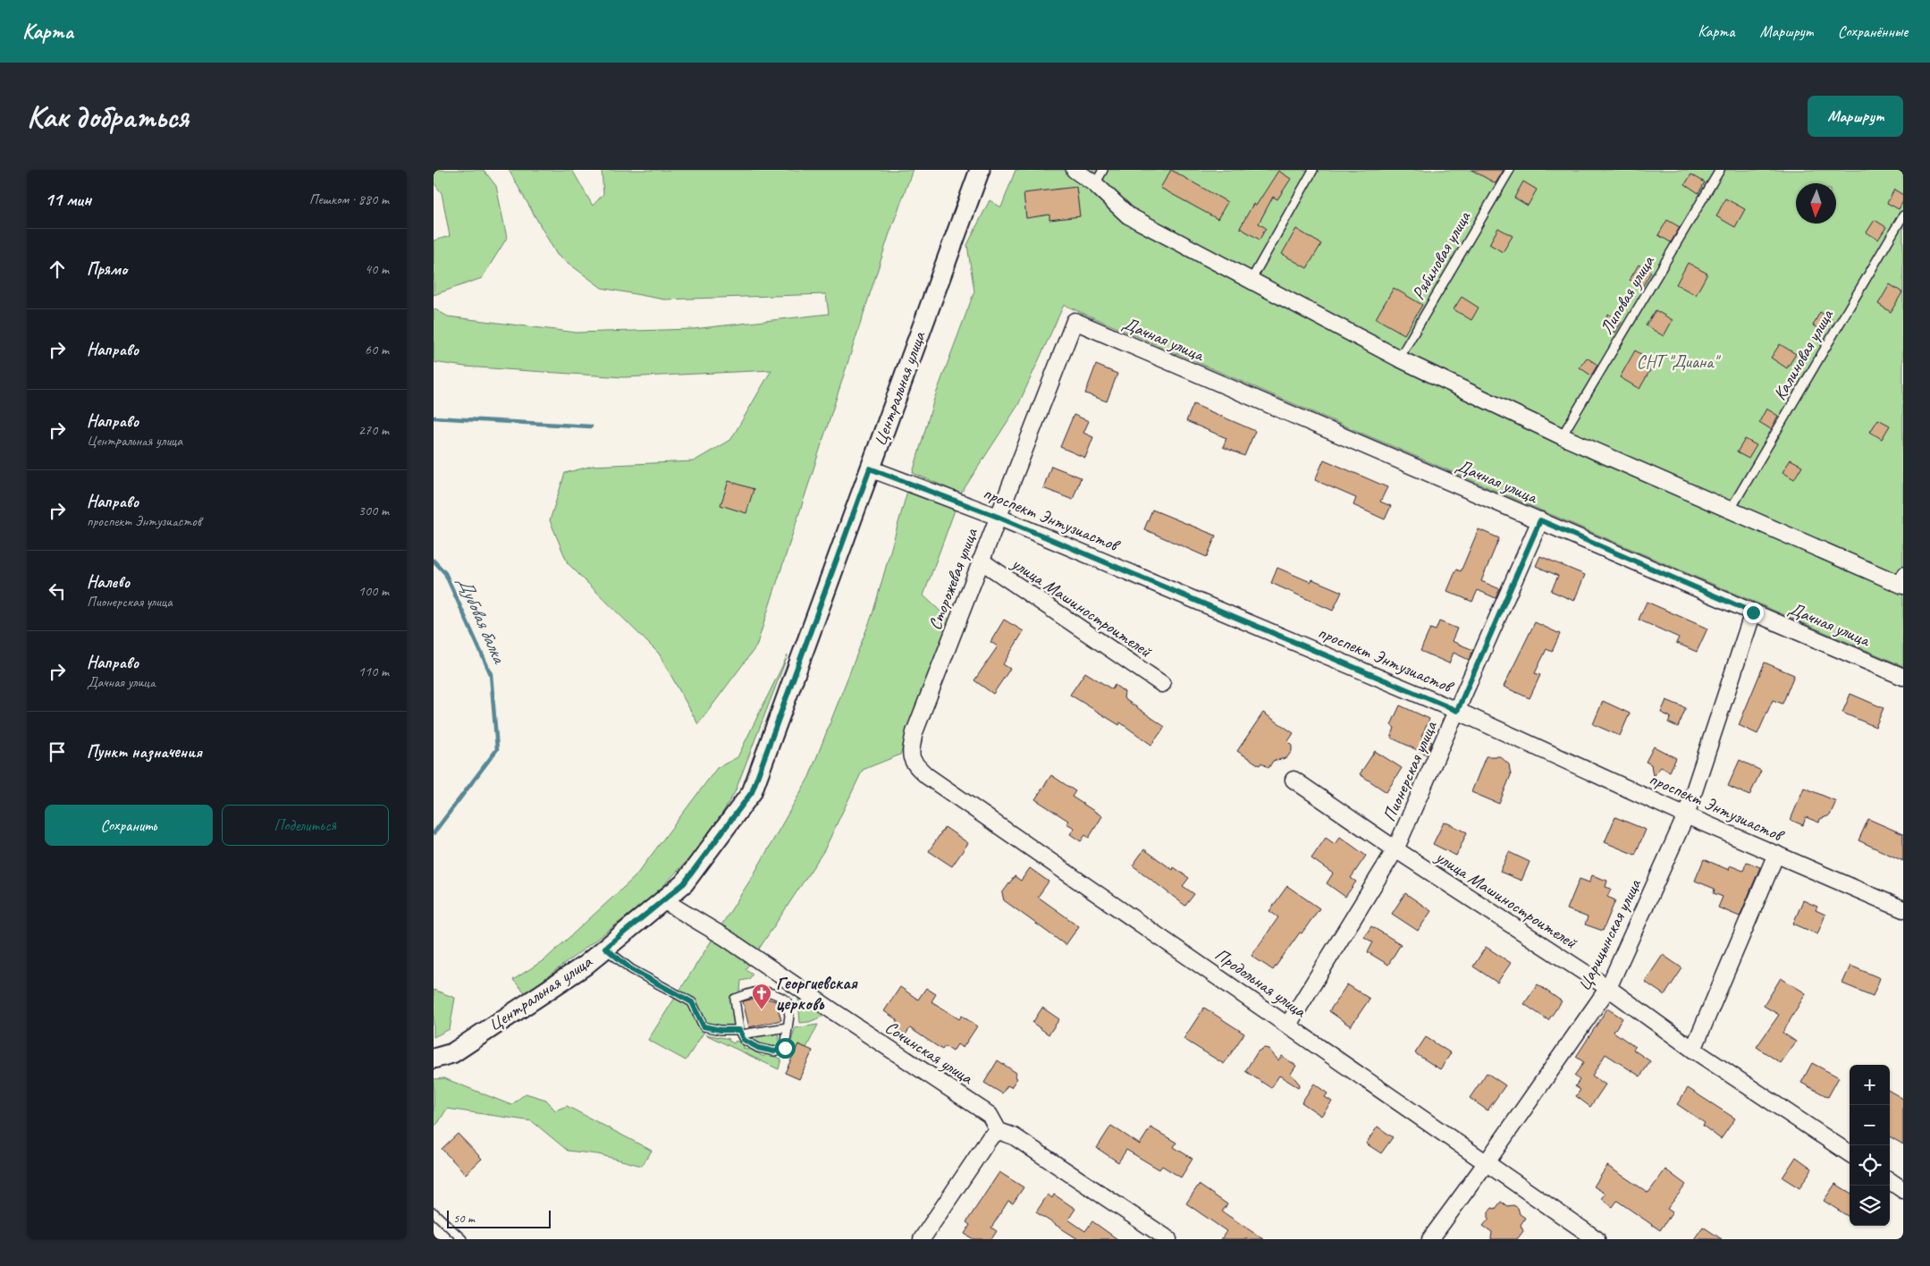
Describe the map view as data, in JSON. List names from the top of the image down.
{
  "streets": {
    "street": [
      "Дачная улица",
      "Центральная улица",
      "проспект Энтузиастов",
      "Сторожевая улица",
      "улица Машиностроителей",
      "Пионерская улица",
      "Царицынская улица",
      "Продольная улица",
      "Сочинская улица"
    ],
    "lane": ["Рябиновая улица", "Липовая улица", "Калиновая улица"]
  },
  "crossings": [
    ["Дачная улица", "Сторожевая улица"],
    ["Дачная улица", "Пионерская улица"],
    ["Дачная улица", "Царицынская улица"],
    ["Центральная улица", "проспект Энтузиастов"],
    ["Центральная улица", "Сочинская улица"],
    ["проспект Энтузиастов", "Сторожевая улица"],
    ["проспект Энтузиастов", "Пионерская улица"],
    ["проспект Энтузиастов", "Царицынская улица"],
    ["Сторожевая улица", "улица Машиностроителей"],
    ["Сторожевая улица", "Продольная улица"],
    ["улица Машиностроителей", "Пионерская улица"],
    ["улица Машиностроителей", "Царицынская улица"],
    ["Пионерская улица", "Продольная улица"],
    ["Царицынская улица", "Продольная улица"]
  ],
  "water": ["Дубовая балка"],
  "parks": ["СНТ \"Диана\""],
  "places": {
    "church": ["Георгиевская церковь"]
  },
  "scale_bar": "50 m",
  "north": "bottom",
  "page": {
    "header": "Карта",
    "nav": ["Карта", "Маршрут", "Сохранённые"],
    "buttons": [
      "Маршрут",
      ["Сохранить", "Поделиться"]
    ],
    "title": "Как добраться",
    "heading": ["11 мин", "Пешком · 880 m"],
    "list": [
      ["Прямо", "40 m"],
      ["Направо", "60 m"],
      ["Направо", "Центральная улица", "270 m"],
      ["Направо", "проспект Энтузиастов", "300 m"],
      ["Налево", "Пионерская улица", "100 m"],
      ["Направо", "Дачная улица", "110 m"],
      "Пункт назначения"
    ],
    "map_buttons": ["+", "−"],
    "scale": "50 m"
  }
}
